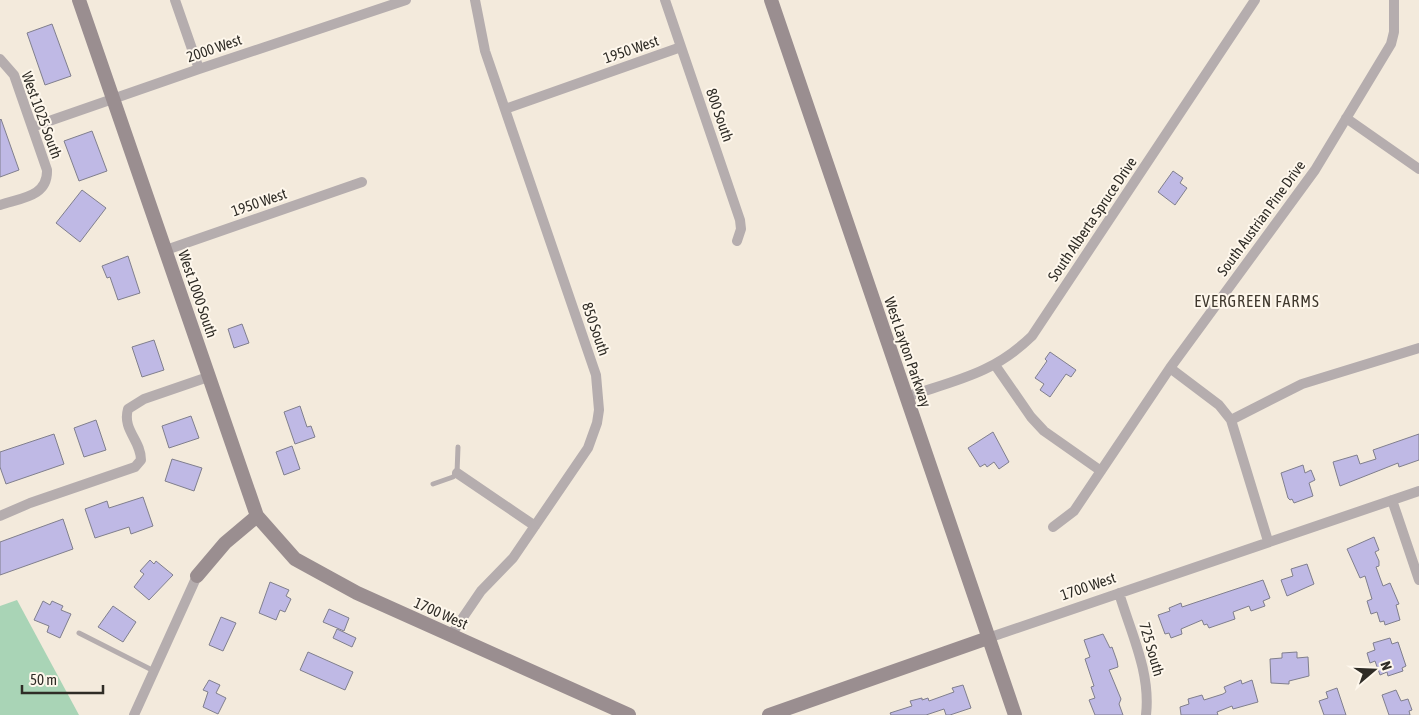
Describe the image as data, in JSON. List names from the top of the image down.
{
  "streets": {
    "street": [
      "2000 West",
      "1950 West",
      "West 1025 South",
      "800 South",
      "South Austrian Pine Drive",
      "South Alberta Spruce Drive",
      "West 1000 South",
      "850 South",
      "West Layton Parkway",
      "1700 West",
      "725 South"
    ]
  },
  "crossings": [
    ["2000 West", "West 1025 South"],
    ["2000 West", "West 1000 South"],
    ["1950 West", "800 South"],
    ["1950 West", "West 1000 South"],
    ["1950 West", "850 South"],
    ["South Alberta Spruce Drive", "West Layton Parkway"],
    ["West 1000 South", "1700 West"],
    ["850 South", "1700 West"],
    ["West Layton Parkway", "1700 West"],
    ["1700 West", "725 South"]
  ],
  "districts": ["EVERGREEN FARMS"],
  "scale_bar": "50 m",
  "north": "right"
}
